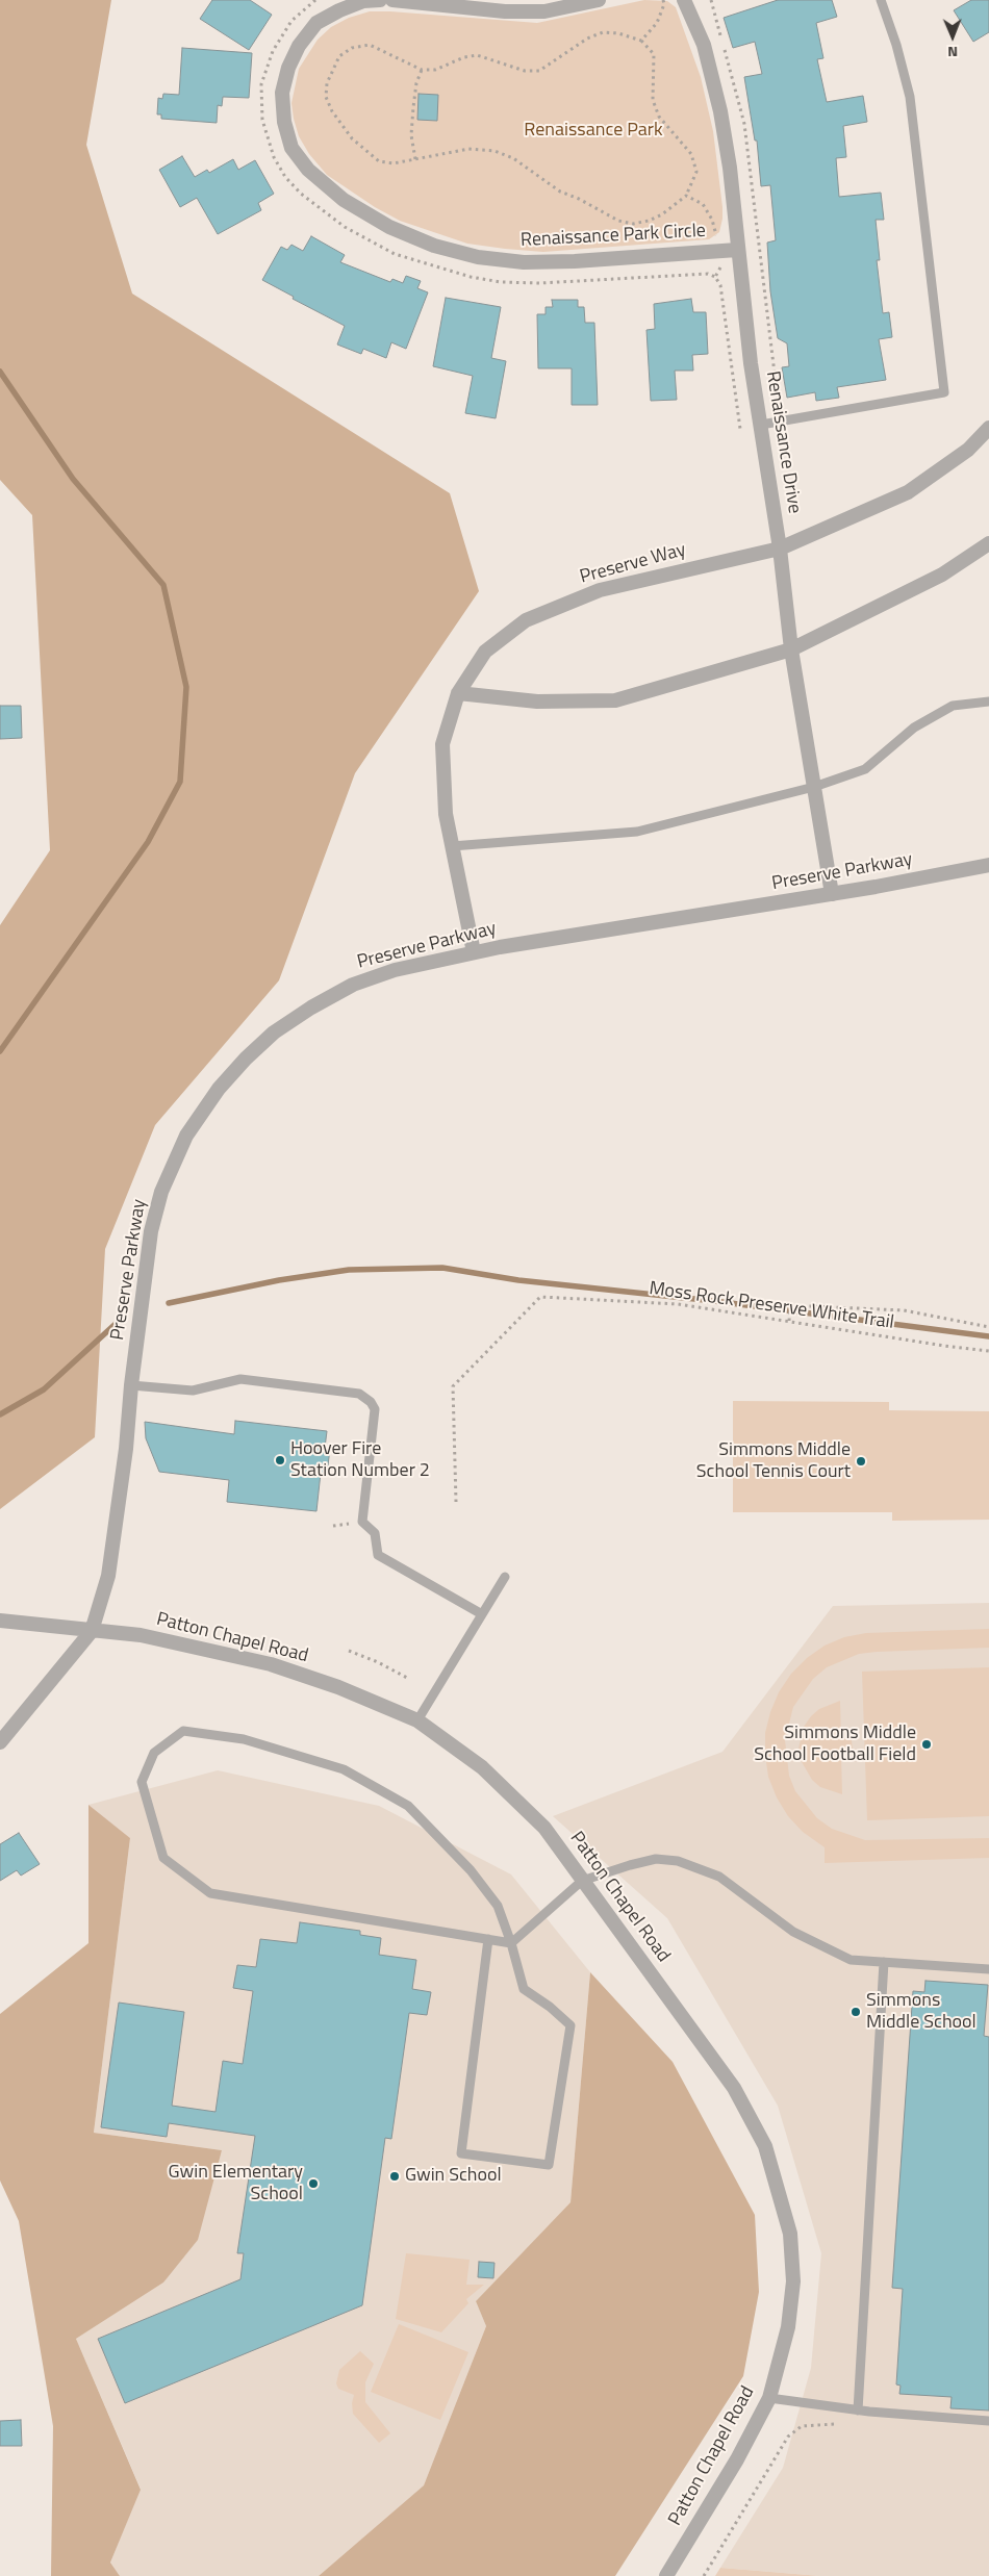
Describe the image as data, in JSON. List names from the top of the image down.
{
  "streets": {
    "street": [
      "Renaissance Park Circle",
      "Renaissance Drive",
      "Preserve Way",
      "Preserve Parkway",
      "Patton Chapel Road"
    ],
    "path": ["Moss Rock Preserve White Trail"]
  },
  "crossings": [
    ["Renaissance Park Circle", "Renaissance Drive"],
    ["Renaissance Drive", "Preserve Way"],
    ["Renaissance Drive", "Preserve Parkway"],
    ["Preserve Way", "Preserve Parkway"],
    ["Preserve Parkway", "Patton Chapel Road"]
  ],
  "parks": ["Renaissance Park"],
  "places": [
    "Hoover Fire Station Number 2",
    "Simmons Middle School Tennis Court",
    "Simmons Middle School Football Field",
    "Simmons Middle School",
    "Gwin School",
    "Gwin Elementary School"
  ],
  "north": "bottom"
}
